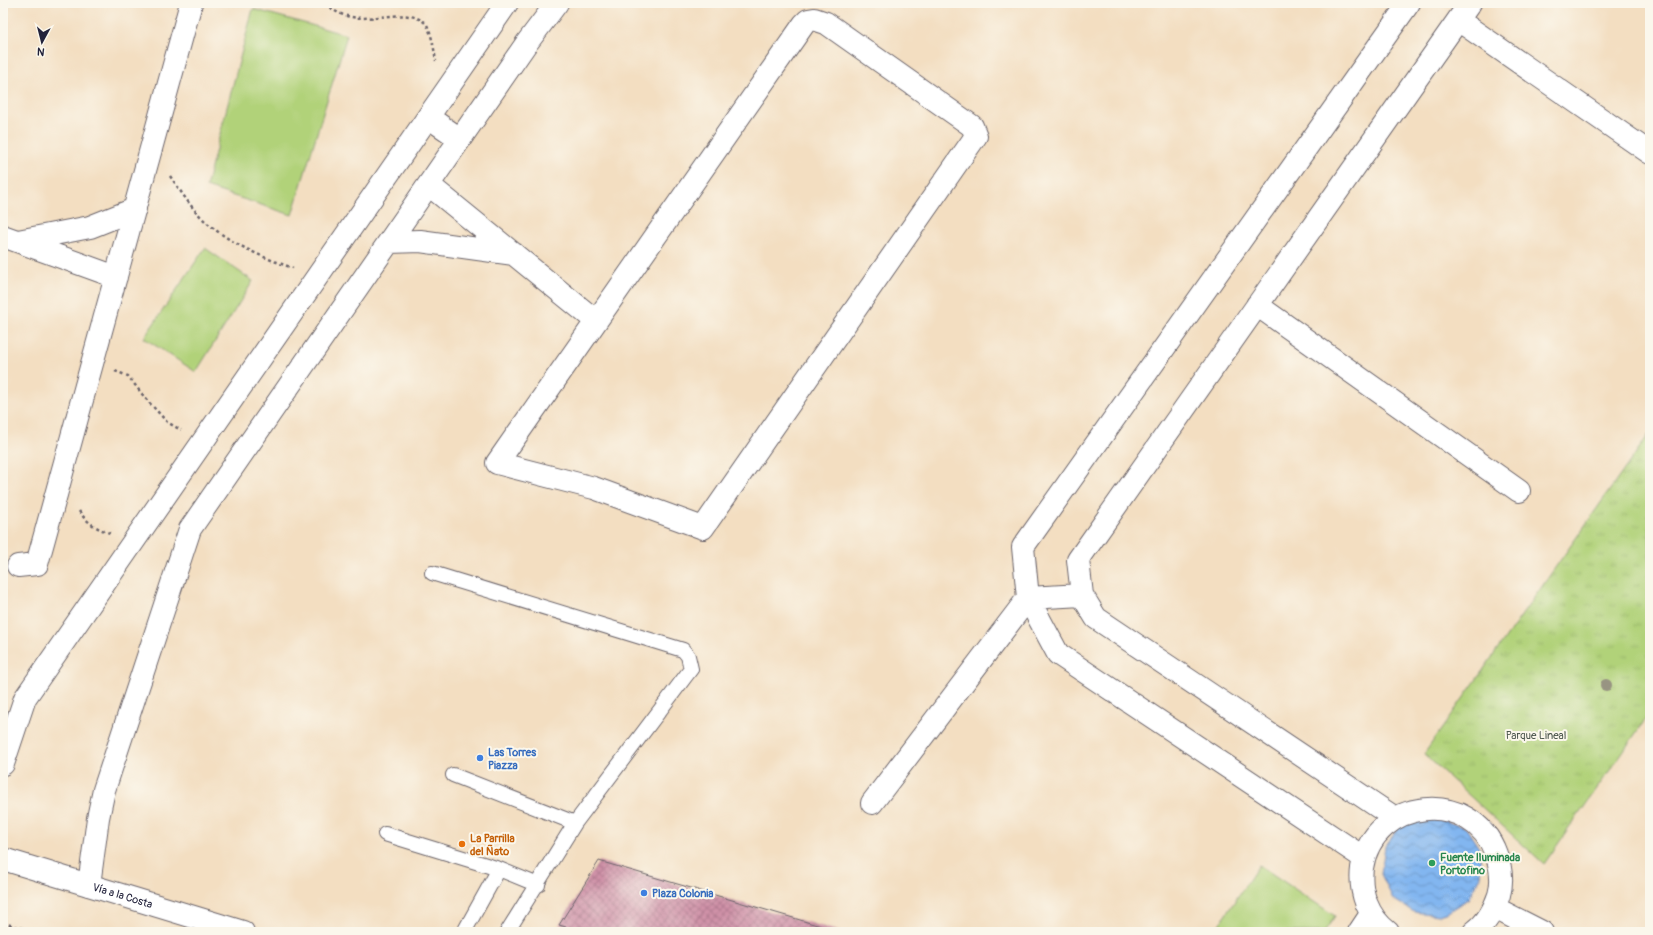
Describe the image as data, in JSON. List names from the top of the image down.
{
  "streets": {
    "street": ["Vía a la Costa"]
  },
  "parks": ["Parque Lineal"],
  "places": [
    "Las Torres Piazza",
    "La Parrilla del Ñato",
    "Fuente Iluminada Portofino",
    "Plaza Colonia"
  ],
  "north": "bottom"
}
